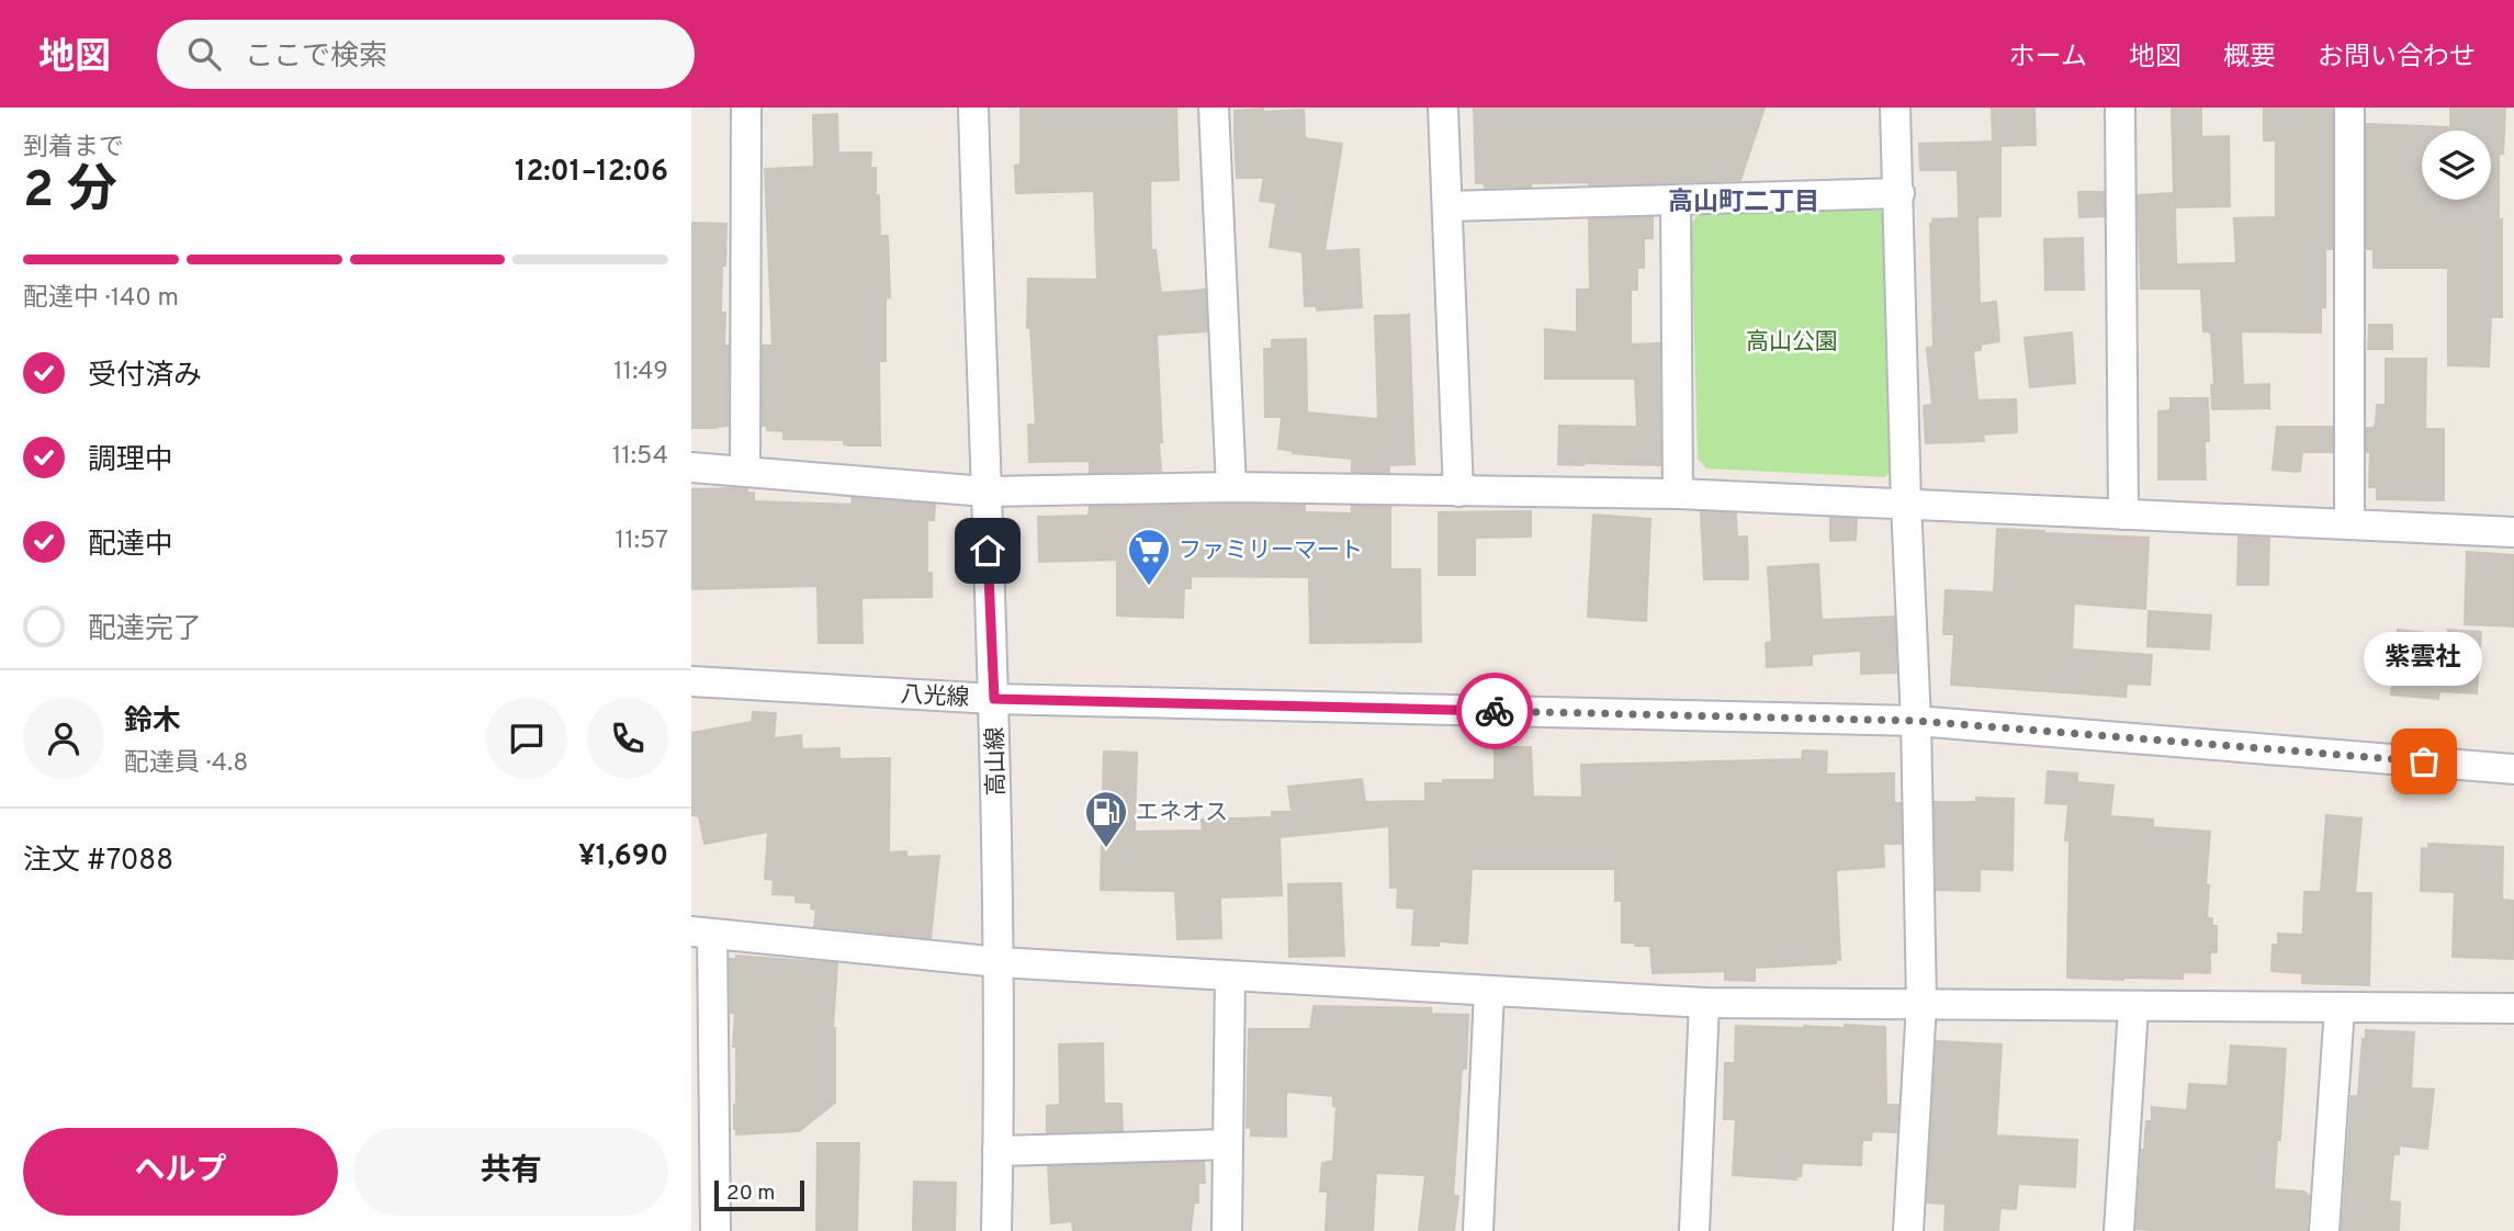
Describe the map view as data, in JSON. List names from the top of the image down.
{
  "streets": {
    "street": ["八光線", "高山線"]
  },
  "crossings": [
    ["八光線", "高山線"]
  ],
  "districts": ["高山町二丁目"],
  "parks": ["高山公園"],
  "places": {
    "supermarket": ["ファミリーマート"],
    "other": ["紫雲社"],
    "fuel station": ["エネオス"]
  },
  "scale_bar": "20 m",
  "page": {
    "header": "地図",
    "search": "ここで検索",
    "nav": [
      "ホーム",
      "地図",
      "概要",
      "お問い合わせ"
    ],
    "heading": ["2 分", "到着まで", "12:01–12:06"],
    "panel": [
      "鈴木",
      "配達員 · 4.8",
      "注文 #7088",
      "¥1,690"
    ],
    "bar": "配達中 · 140 m",
    "list": [
      ["受付済み", "11:49"],
      ["調理中", "11:54"],
      ["配達中", "11:57"],
      "配達完了"
    ],
    "bubble": "紫雲社",
    "buttons": ["ヘルプ", "共有"],
    "scale": "20 m"
  }
}
